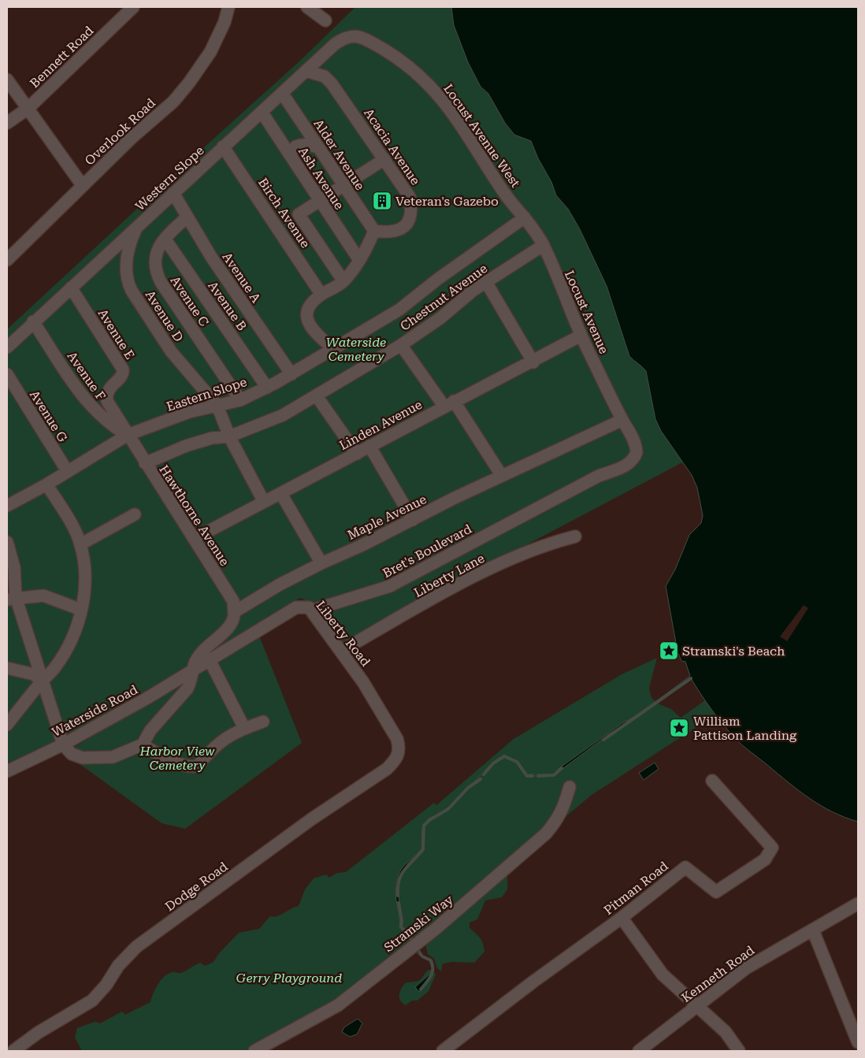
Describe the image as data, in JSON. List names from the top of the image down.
{
  "streets": {
    "street": [
      "Bennett Road",
      "Overlook Road",
      "Locust Avenue West",
      "Acacia Avenue",
      "Alder Avenue",
      "Western Slope",
      "Ash Avenue",
      "Birch Avenue",
      "Avenue A",
      "Chestnut Avenue",
      "Avenue C",
      "Avenue B",
      "Locust Avenue",
      "Avenue D",
      "Avenue E",
      "Avenue F",
      "Eastern Slope",
      "Avenue G",
      "Linden Avenue",
      "Hawthorne Avenue",
      "Maple Avenue",
      "Bret's Boulevard",
      "Liberty Lane",
      "Liberty Road",
      "Waterside Road",
      "Dodge Road",
      "Pitman Road",
      "Stramski Way",
      "Kenneth Road"
    ]
  },
  "crossings": [
    ["Locust Avenue West", "Western Slope"],
    ["Locust Avenue West", "Locust Avenue"],
    ["Locust Avenue West", "Eastern Slope"],
    ["Acacia Avenue", "Alder Avenue"],
    ["Acacia Avenue", "Western Slope"],
    ["Alder Avenue", "Western Slope"],
    ["Western Slope", "Ash Avenue"],
    ["Western Slope", "Birch Avenue"],
    ["Western Slope", "Avenue A"],
    ["Western Slope", "Avenue D"],
    ["Western Slope", "Avenue E"],
    ["Western Slope", "Avenue F"],
    ["Avenue A", "Avenue C"],
    ["Avenue A", "Eastern Slope"],
    ["Chestnut Avenue", "Locust Avenue"],
    ["Chestnut Avenue", "Avenue D"],
    ["Chestnut Avenue", "Hawthorne Avenue"],
    ["Avenue C", "Avenue B"],
    ["Avenue C", "Eastern Slope"],
    ["Avenue B", "Eastern Slope"],
    ["Locust Avenue", "Eastern Slope"],
    ["Locust Avenue", "Linden Avenue"],
    ["Locust Avenue", "Maple Avenue"],
    ["Locust Avenue", "Bret's Boulevard"],
    ["Avenue D", "Eastern Slope"],
    ["Avenue D", "Linden Avenue"],
    ["Avenue E", "Avenue F"],
    ["Avenue E", "Eastern Slope"],
    ["Avenue E", "Hawthorne Avenue"],
    ["Avenue F", "Eastern Slope"],
    ["Avenue F", "Hawthorne Avenue"],
    ["Eastern Slope", "Avenue G"],
    ["Eastern Slope", "Hawthorne Avenue"],
    ["Linden Avenue", "Hawthorne Avenue"],
    ["Hawthorne Avenue", "Maple Avenue"],
    ["Bret's Boulevard", "Liberty Road"],
    ["Liberty Lane", "Liberty Road"],
    ["Liberty Road", "Waterside Road"],
    ["Liberty Road", "Dodge Road"]
  ],
  "parks": ["Waterside Cemetery", "Harbor View Cemetery", "Gerry Playground"],
  "places": {
    "building": ["Veteran's Gazebo"],
    "place": ["Stramski's Beach", "William Pattison Landing"]
  }
}
